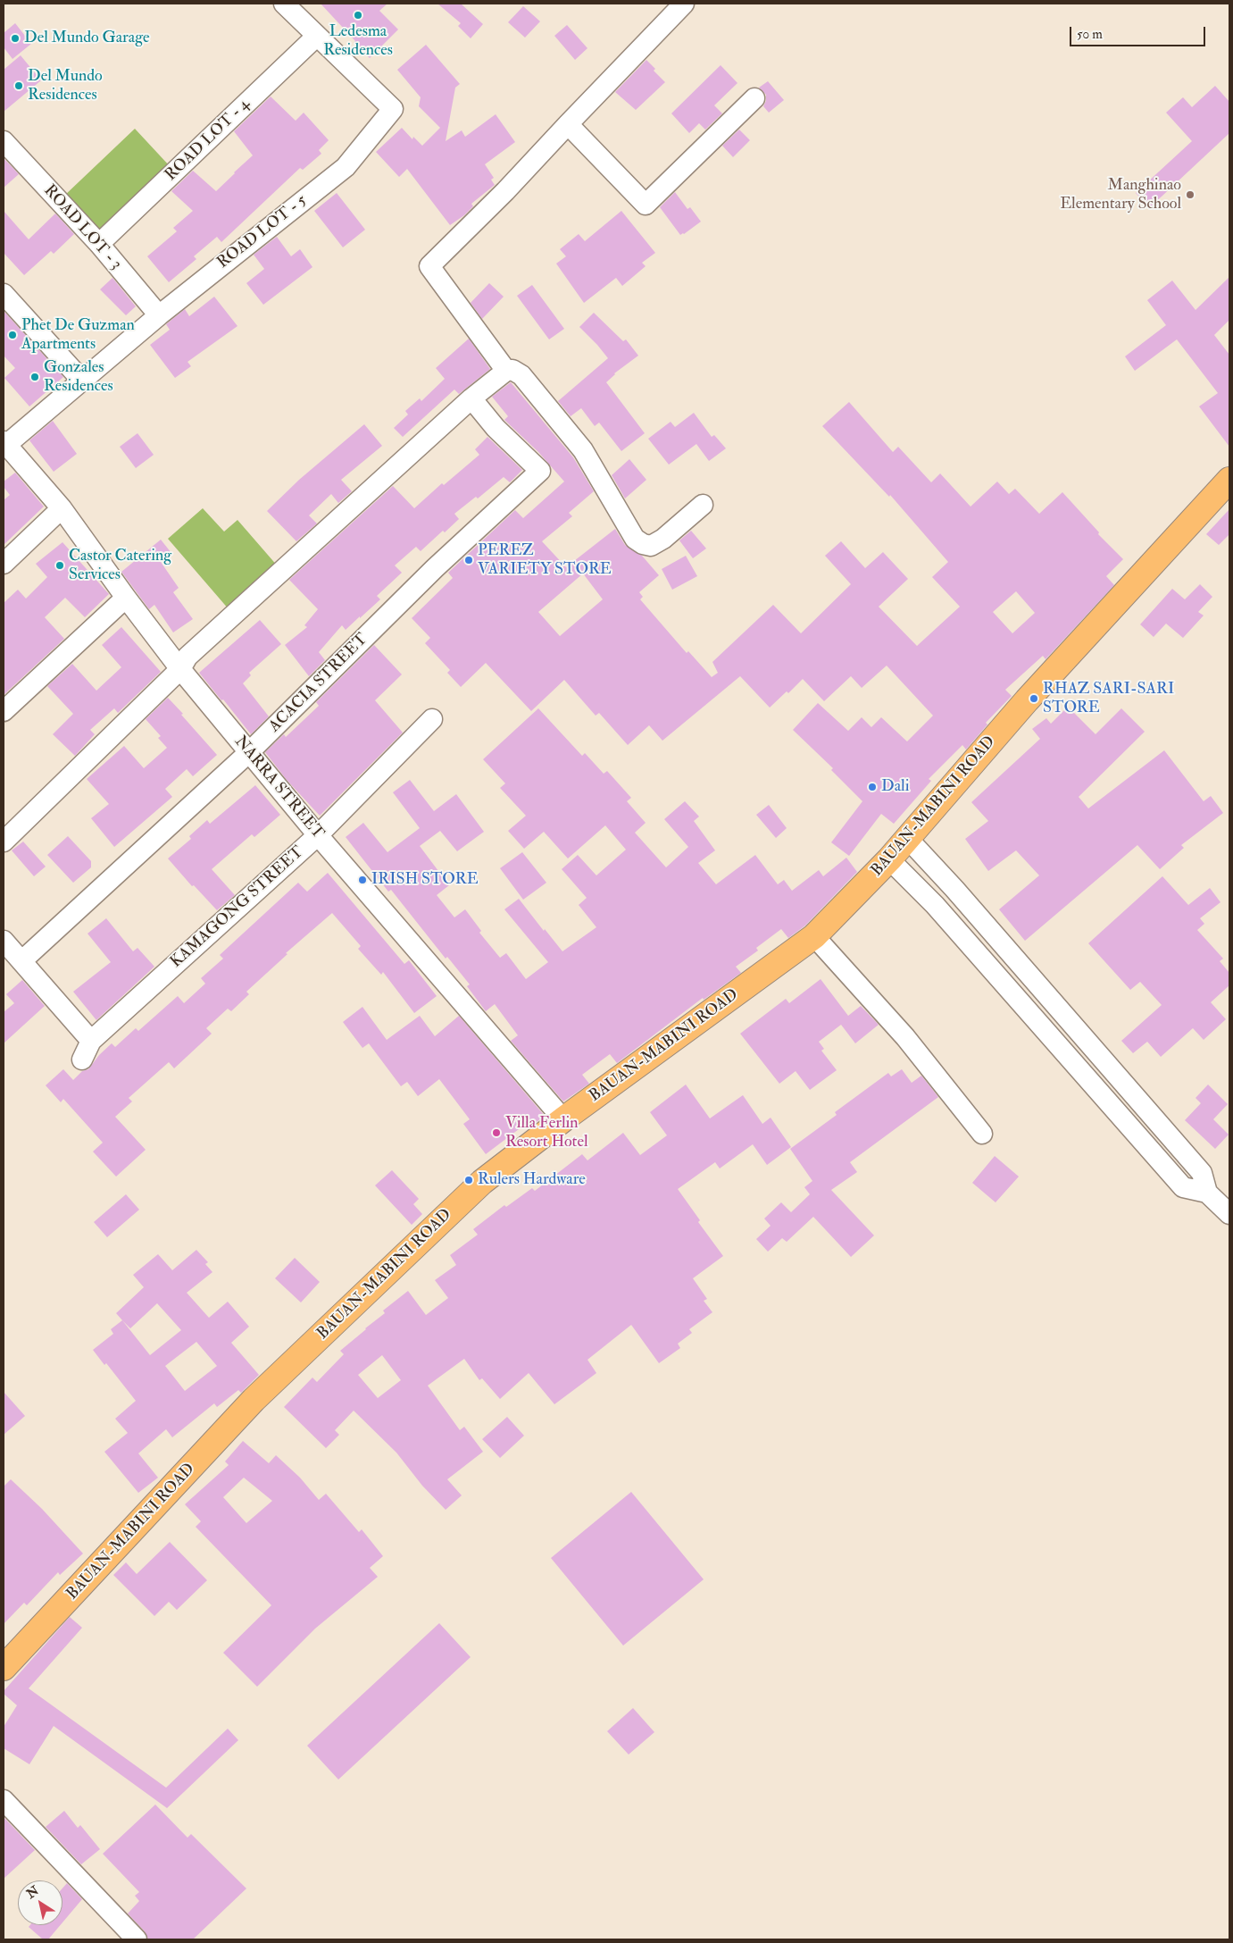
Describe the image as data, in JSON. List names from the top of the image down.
{
  "streets": {
    "main road": ["BAUAN-MABINI ROAD"],
    "street": [
      "ROAD LOT - 4",
      "ROAD LOT - 3",
      "ROAD LOT - 5",
      "ACACIA STREET",
      "NARRA STREET",
      "KAMAGONG STREET"
    ]
  },
  "crossings": [
    ["ROAD LOT - 4", "ROAD LOT - 3"],
    ["ROAD LOT - 4", "ROAD LOT - 5"],
    ["ROAD LOT - 3", "ROAD LOT - 5"],
    ["ROAD LOT - 5", "NARRA STREET"],
    ["ACACIA STREET", "NARRA STREET"],
    ["NARRA STREET", "BAUAN-MABINI ROAD"],
    ["NARRA STREET", "KAMAGONG STREET"]
  ],
  "places": [
    "Ledesma Residences",
    "Del Mundo Garage",
    "Del Mundo Residences",
    "Manghinao Elementary School",
    "Phet De Guzman Apartments",
    "Gonzales Residences",
    "PEREZ VARIETY STORE",
    "Castor Catering Services",
    "RHAZ SARI-SARI STORE",
    "Dali",
    "IRISH STORE",
    "Villa Ferlin Resort Hotel",
    "Rulers Hardware"
  ],
  "scale_bar": "50 m",
  "north": "top left"
}
